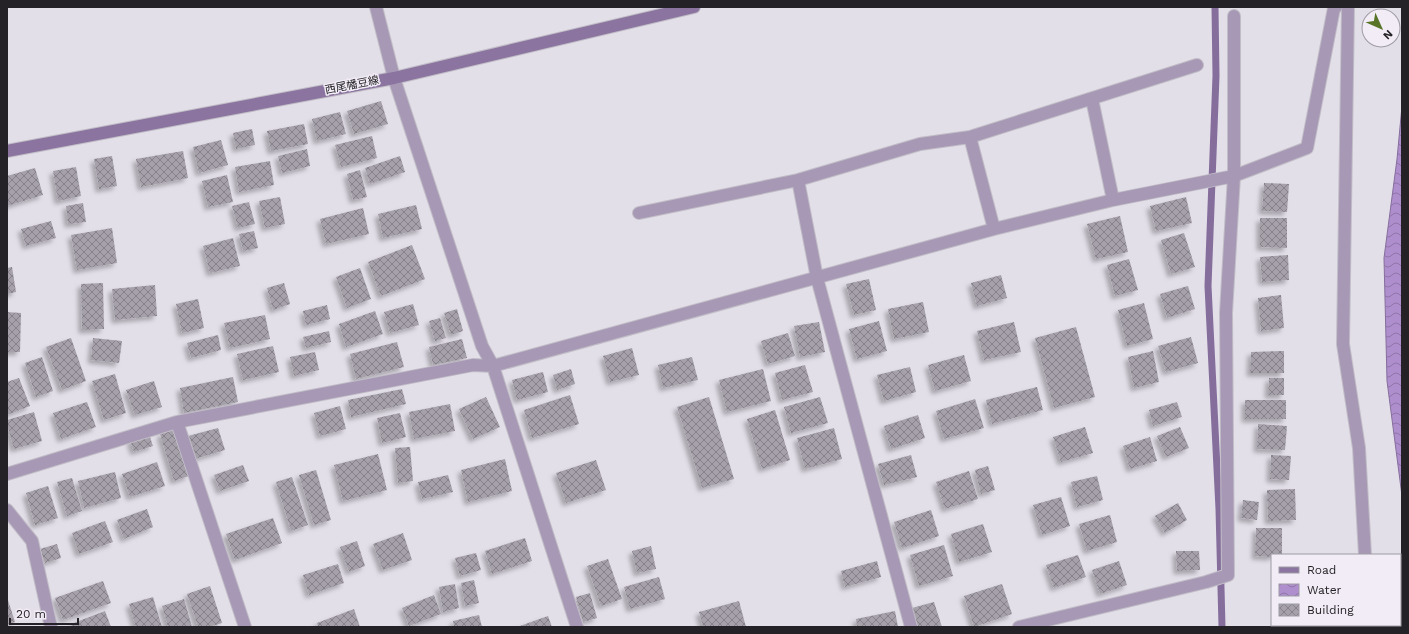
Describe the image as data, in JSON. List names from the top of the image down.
{
  "streets": {
    "main road": ["西尾幡豆線"]
  },
  "legend": ["Road", "Water", "Building"],
  "scale_bar": "20 m",
  "north": "bottom right"
}
